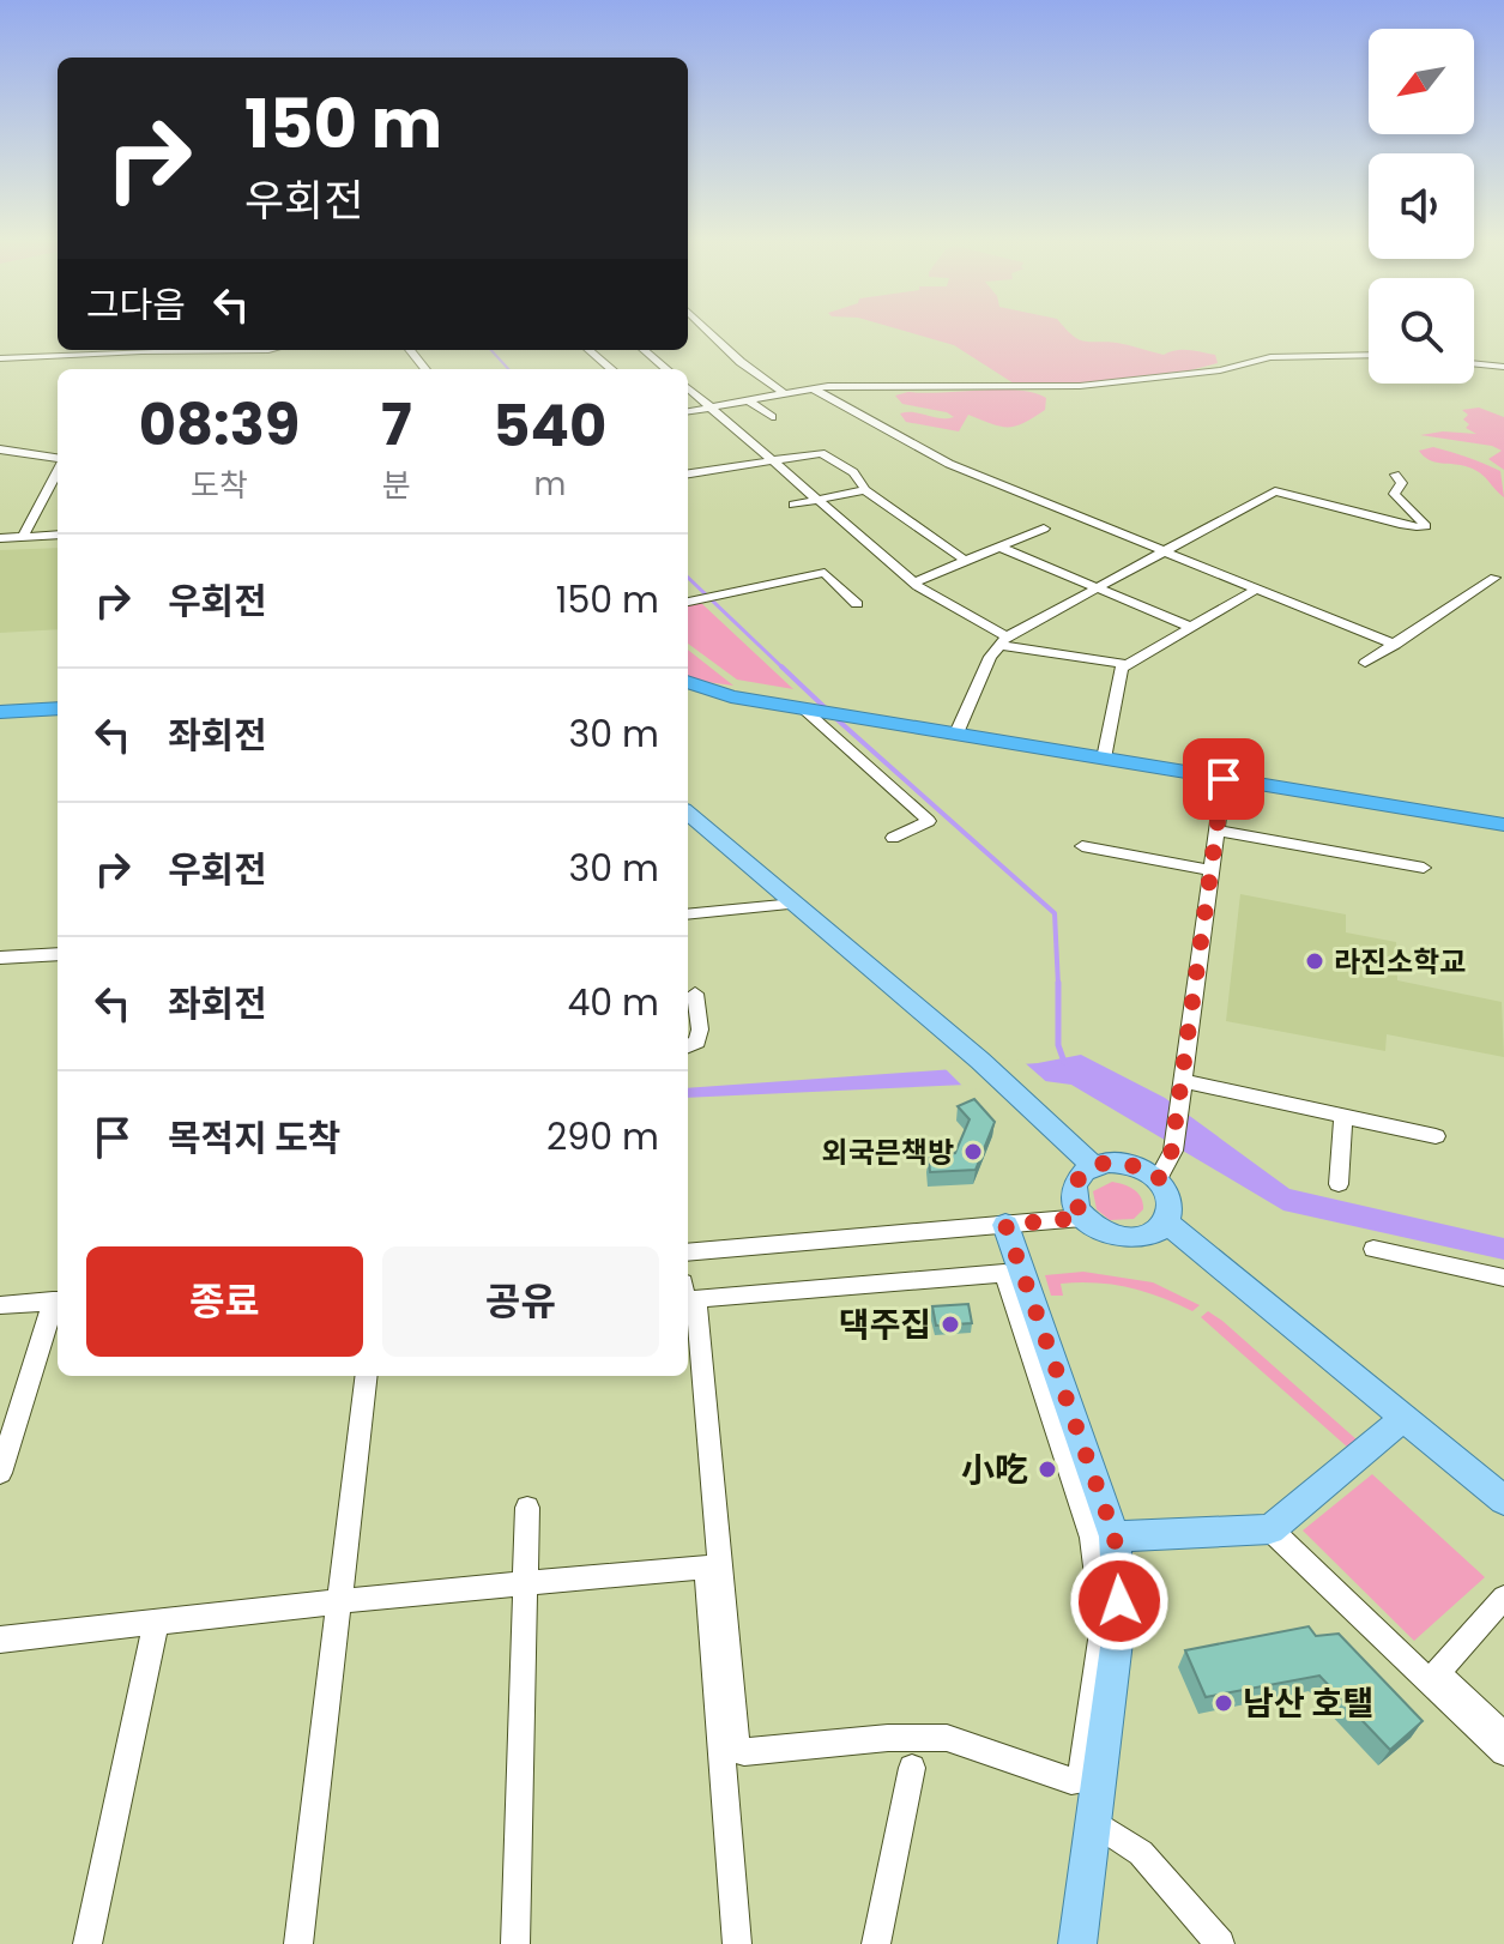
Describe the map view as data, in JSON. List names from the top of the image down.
{
  "places": [
    "라진소학교",
    "외국믄책방",
    "댁주집",
    "小吃",
    "남산 호탤"
  ],
  "north": "bottom left",
  "page": {
    "turn": ["150 m", "우회전"],
    "then": "그다음",
    "eta": [
      "08:39",
      "도착",
      "7",
      "분",
      "540",
      "m"
    ],
    "list": [
      {
        "name": "우회전",
        "value": "150 m"
      },
      {
        "name": "좌회전",
        "value": "30 m"
      },
      {
        "name": "우회전",
        "value": "30 m"
      },
      {
        "name": "좌회전",
        "value": "40 m"
      },
      {
        "name": "목적지 도착",
        "value": "290 m"
      }
    ],
    "buttons": ["종료", "공유"]
  }
}
